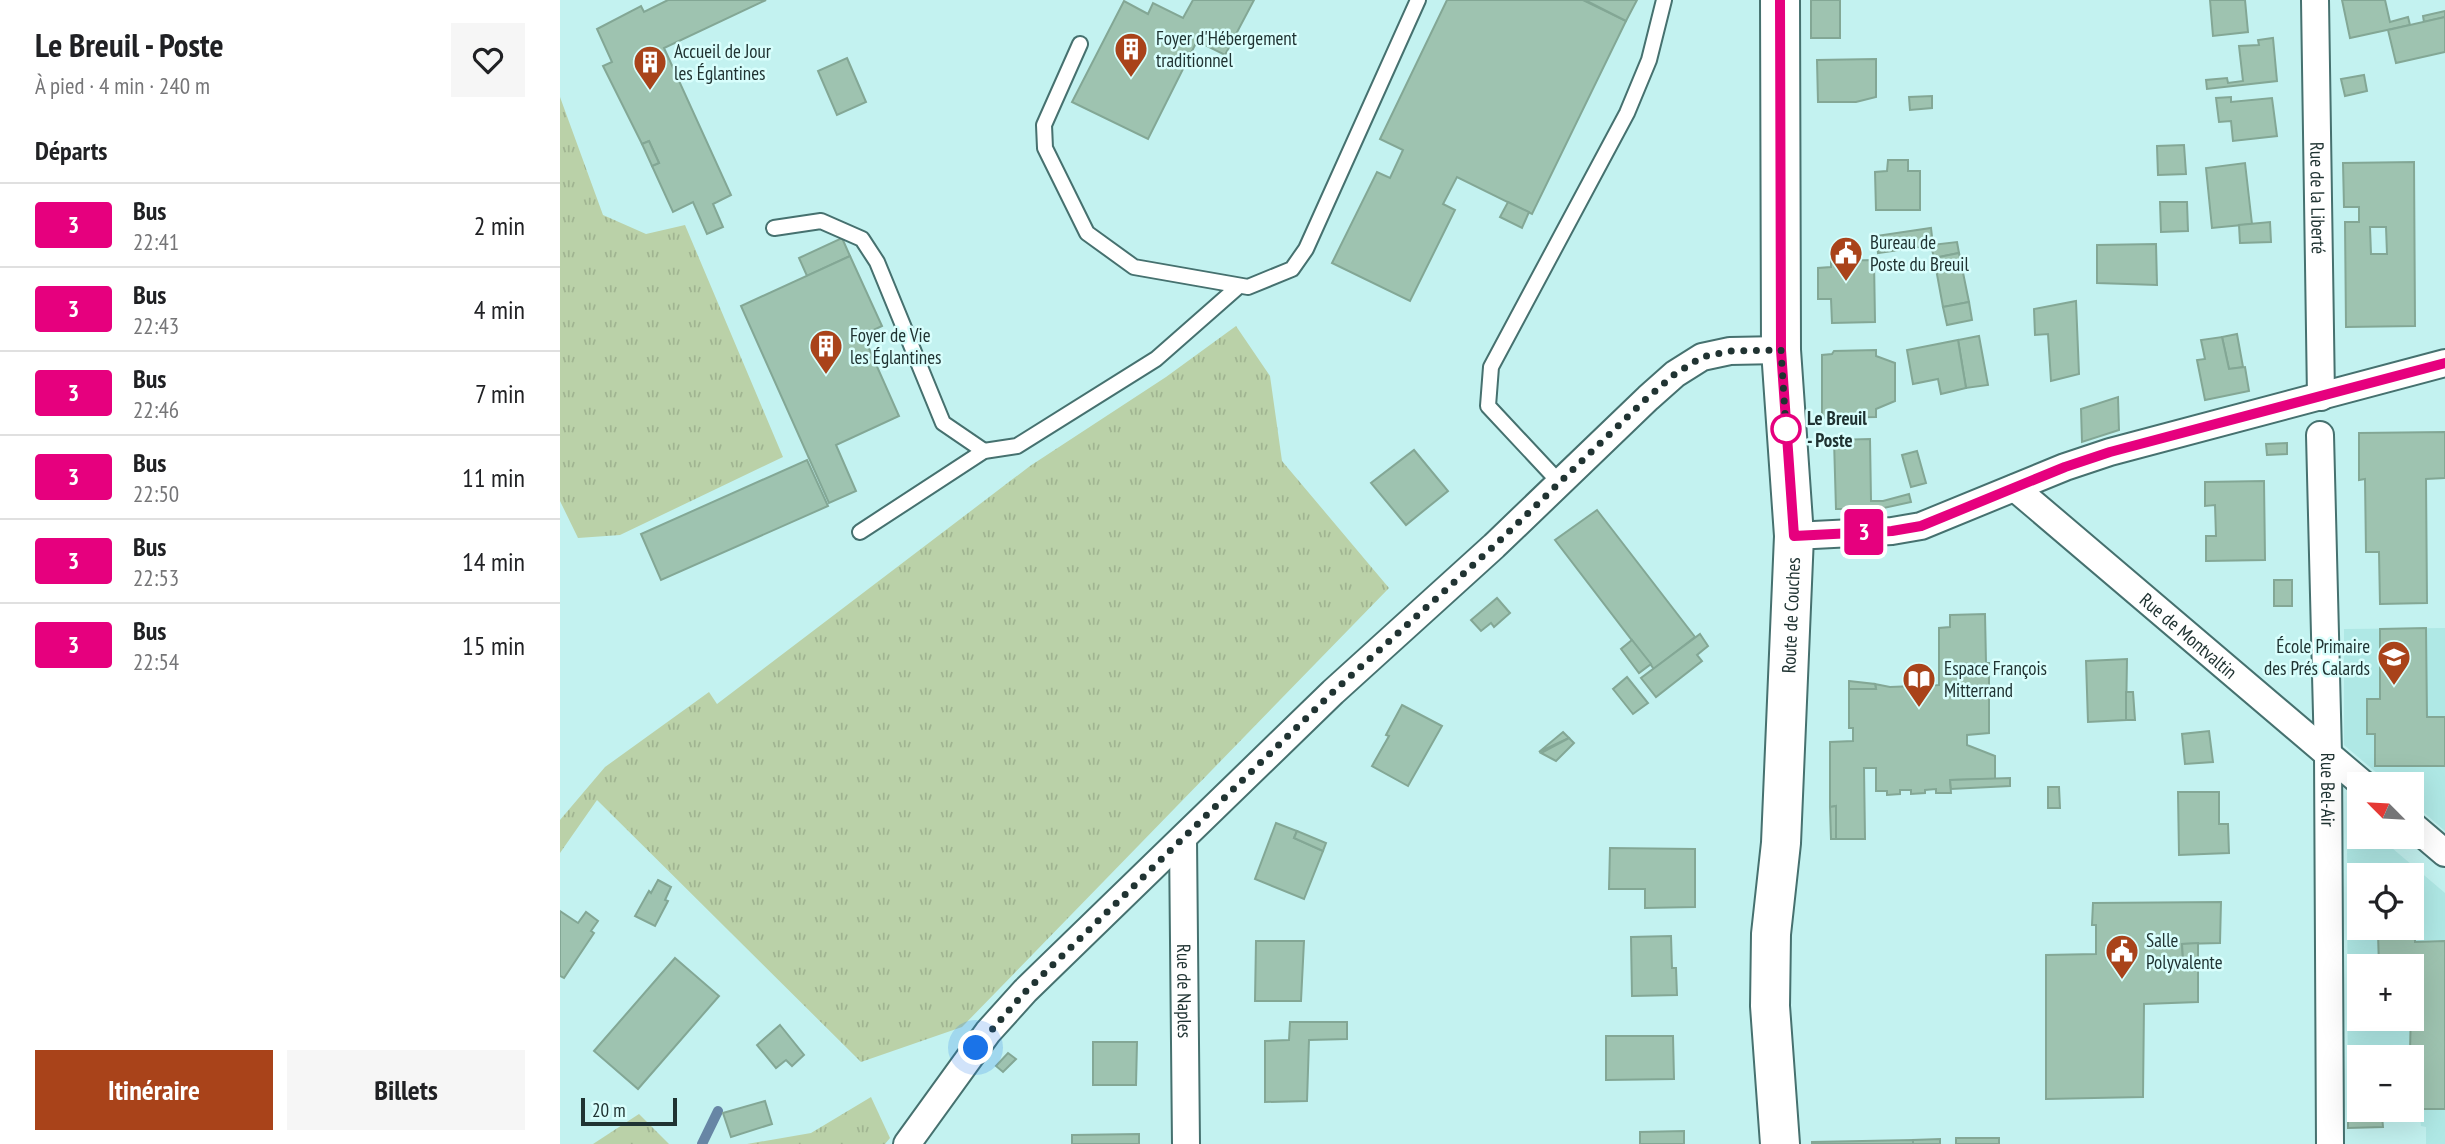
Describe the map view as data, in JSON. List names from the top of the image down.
{
  "streets": {
    "main road": ["Route de Couches"],
    "street": [
      "Rue de la Liberté",
      "Rue de Montvaltin",
      "Rue Bel-Air",
      "Rue de Naples"
    ]
  },
  "crossings": [
    ["Rue de Montvaltin", "Rue Bel-Air"]
  ],
  "places": {
    "building": ["Foyer d'Hébergement traditionnel", "Accueil de Jour les Églantines", "Foyer de Vie les Églantines"],
    "public building": ["Bureau de Poste du Breuil", "Salle Polyvalente"],
    "other": ["Le Breuil - Poste"],
    "school or university": ["École Primaire des Prés Calards"],
    "library": ["Espace François Mitterrand"]
  },
  "lines": ["bus line 3"],
  "scale_bar": "20 m",
  "north": "top left",
  "page": {
    "heading": [
      ["Le Breuil - Poste", "À pied · 4 min · 240 m"],
      "Départs"
    ],
    "on_map": "3",
    "list": [
      {
        "mark": "3",
        "name": "Bus",
        "note": "22:41",
        "value": "2 min"
      },
      {
        "mark": "3",
        "name": "Bus",
        "note": "22:43",
        "value": "4 min"
      },
      {
        "mark": "3",
        "name": "Bus",
        "note": "22:46",
        "value": "7 min"
      },
      {
        "mark": "3",
        "name": "Bus",
        "note": "22:50",
        "value": "11 min"
      },
      {
        "mark": "3",
        "name": "Bus",
        "note": "22:53",
        "value": "14 min"
      },
      {
        "mark": "3",
        "name": "Bus",
        "note": "22:54",
        "value": "15 min"
      }
    ],
    "map_buttons": ["+", "−"],
    "buttons": ["Itinéraire", "Billets"],
    "scale": "20 m"
  }
}
